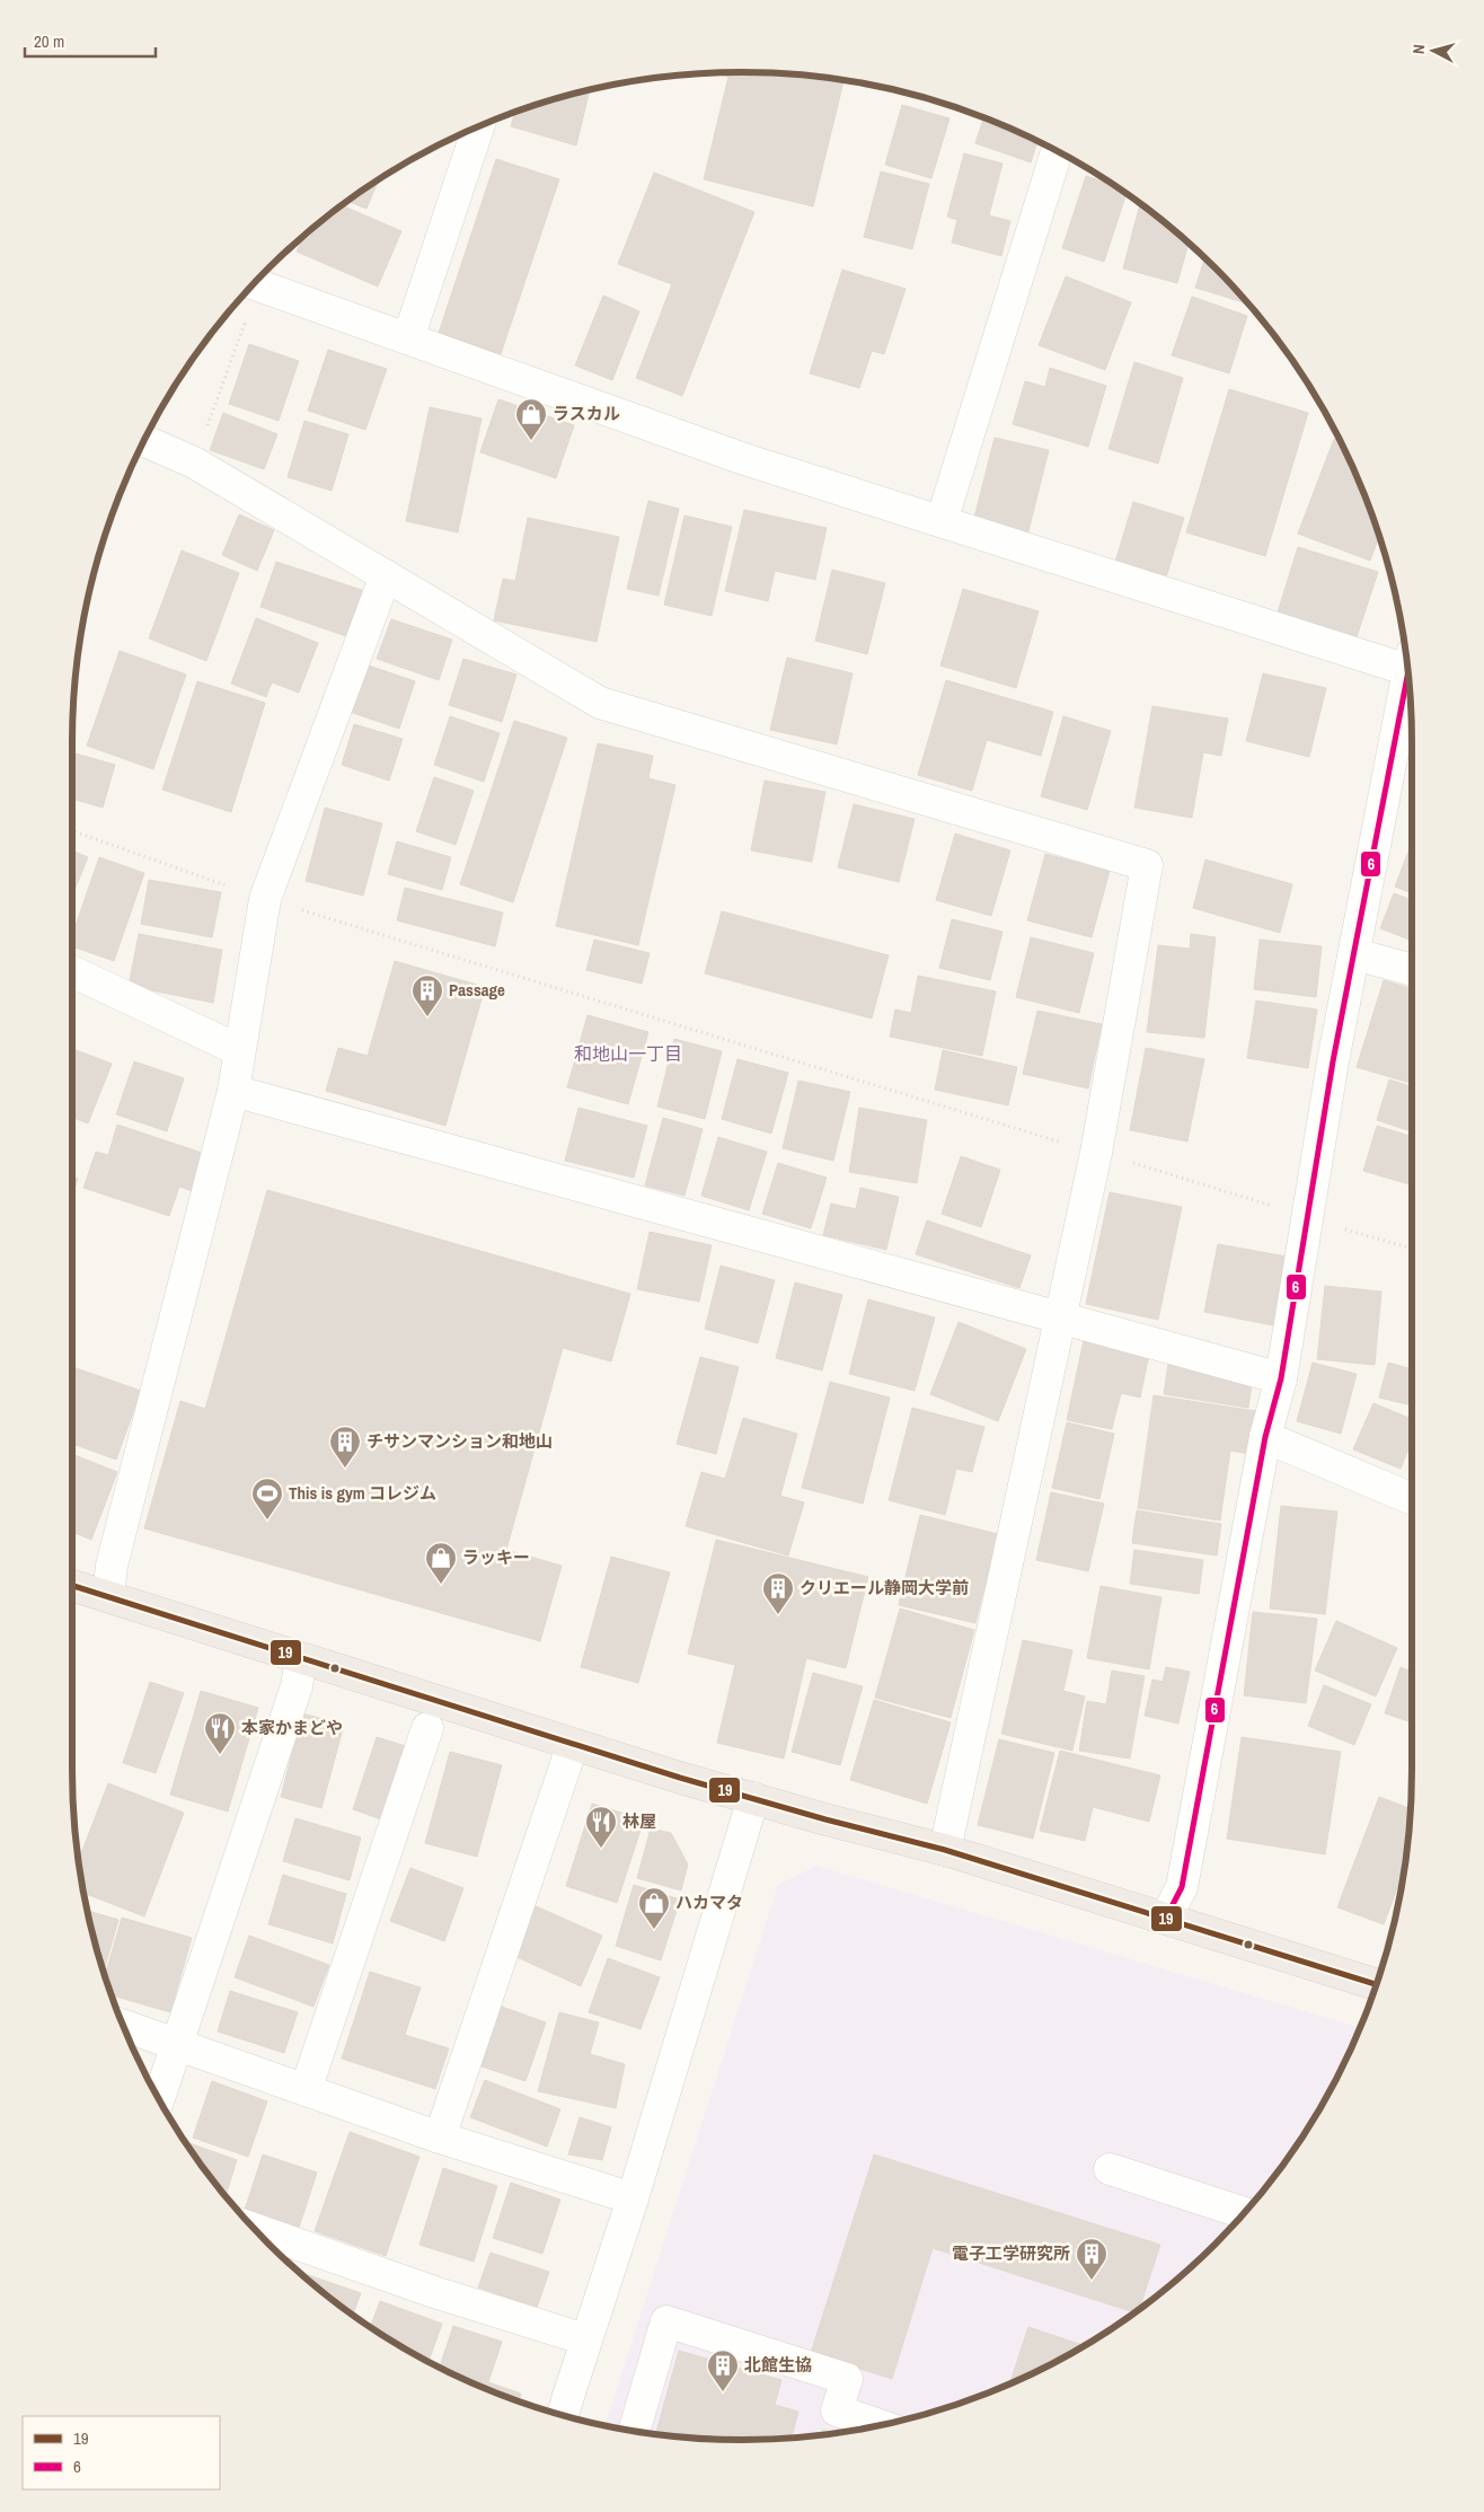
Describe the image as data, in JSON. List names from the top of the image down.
{
  "districts": ["和地山一丁目"],
  "places": {
    "shop": ["ラスカル", "ラッキー", "ハカマタ"],
    "building": [
      "Passage",
      "チサンマンション和地山",
      "クリエール静岡大学前",
      "電子工学研究所",
      "北館生協"
    ],
    "sports": ["This is gym コレジム"],
    "restaurant": ["本家かまどや", "林屋"]
  },
  "lines": ["transit line 6", "transit line 19"],
  "legend": ["19", "6"],
  "scale_bar": "20 m",
  "north": "left"
}
